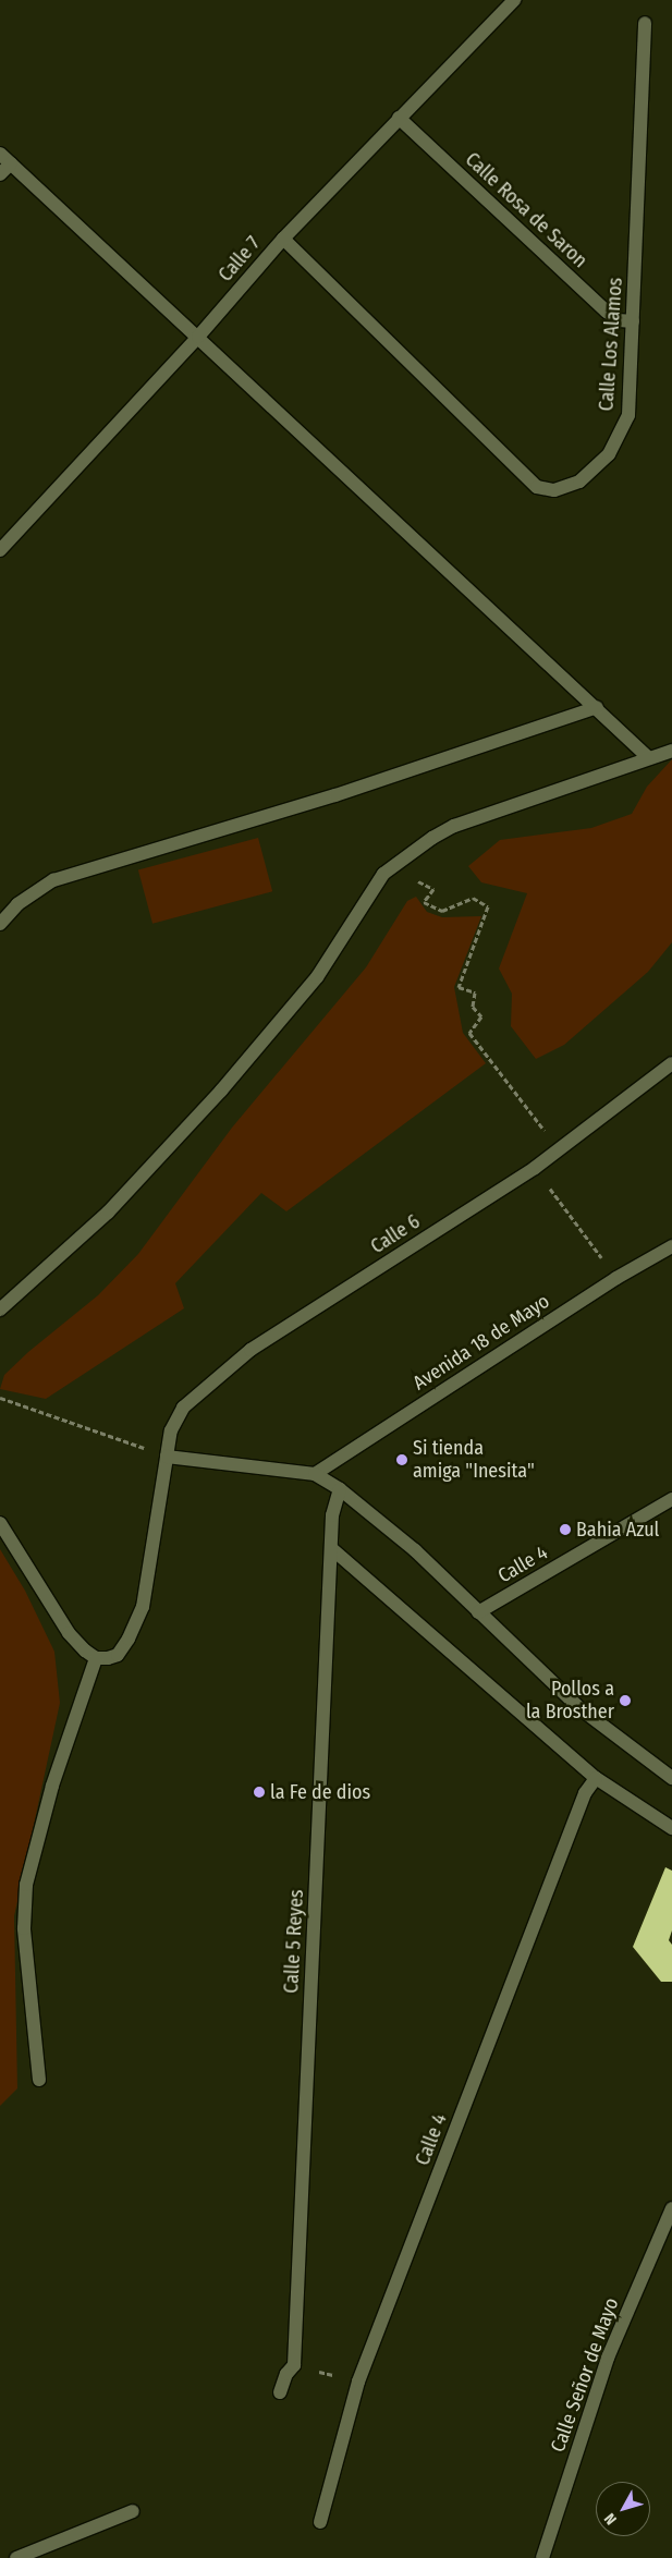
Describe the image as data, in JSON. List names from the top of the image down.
{
  "streets": {
    "street": [
      "Calle Rosa de Saron",
      "Calle 7",
      "Calle Los Alamos",
      "Calle 6",
      "Avenida 18 de Mayo",
      "Calle 4",
      "Calle 5 Reyes",
      "Calle Señor de Mayo"
    ]
  },
  "crossings": [
    ["Calle Rosa de Saron", "Calle 7"],
    ["Calle Rosa de Saron", "Calle Los Alamos"],
    ["Calle 7", "Calle Los Alamos"]
  ],
  "places": [
    "Si tienda amiga \"Inesita\"",
    "Bahia Azul",
    "Pollos a la Brosther",
    "la Fe de dios"
  ],
  "north": "bottom left"
}
